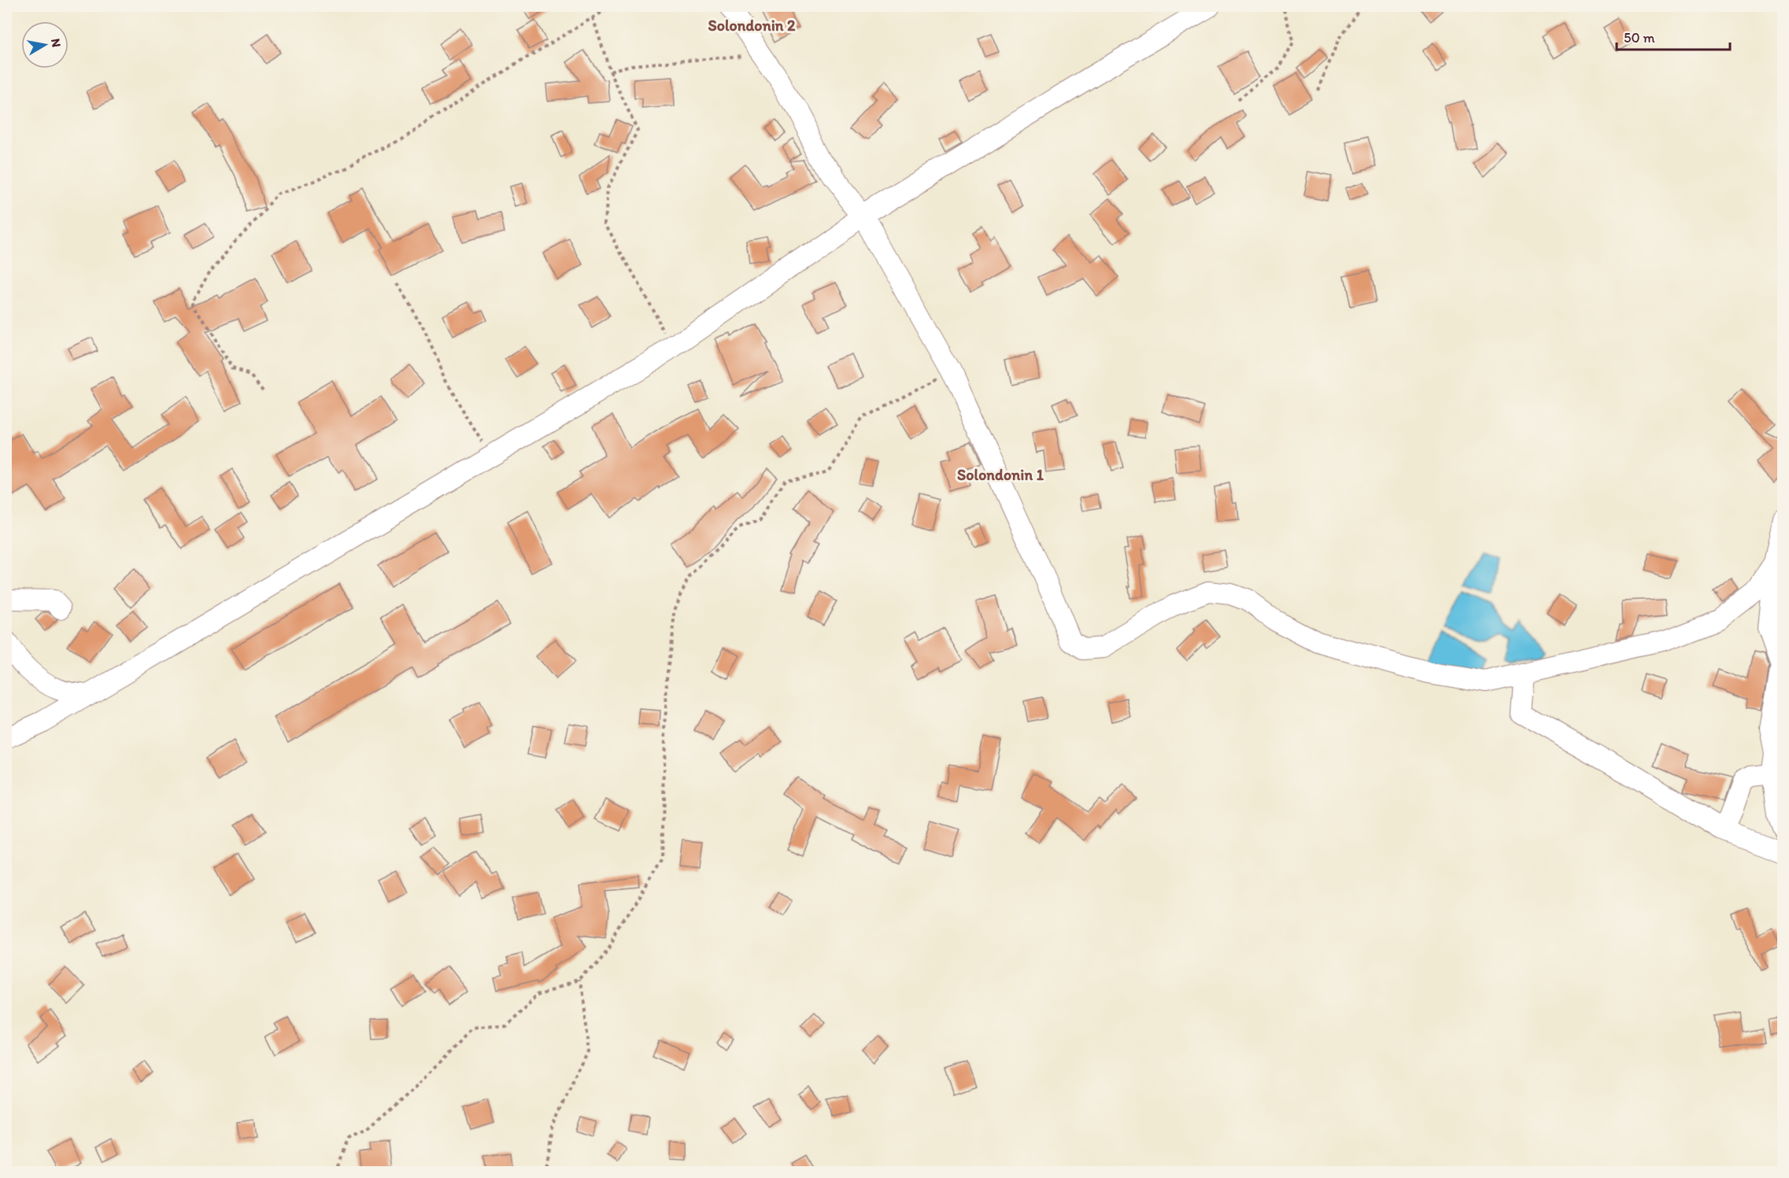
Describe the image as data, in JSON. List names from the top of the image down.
{
  "districts": ["Solondonin 2", "Solondonin 1"],
  "scale_bar": "50 m",
  "north": "right"
}
